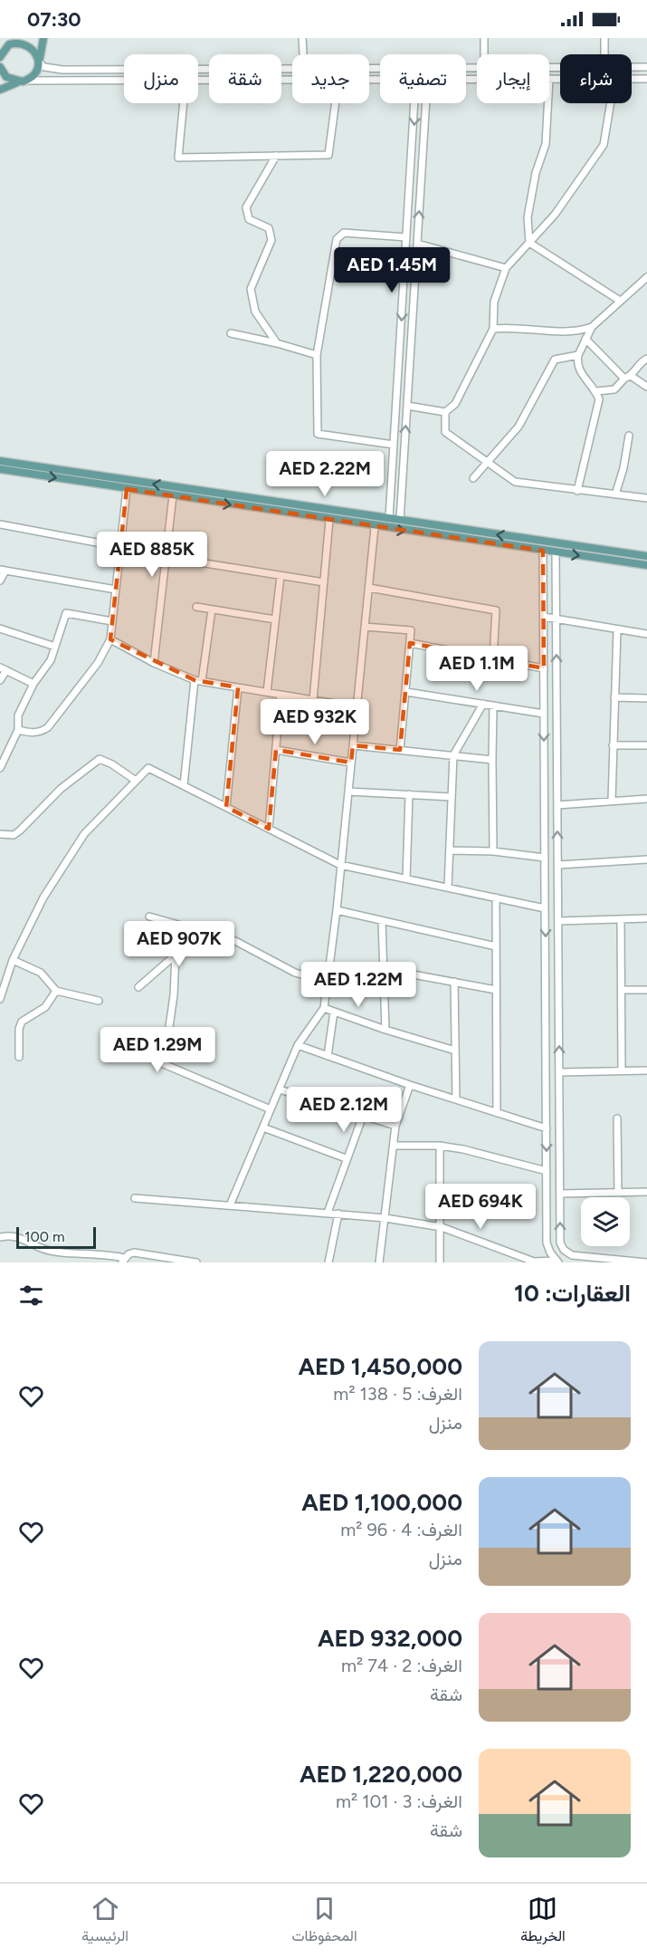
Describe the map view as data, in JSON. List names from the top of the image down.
{
  "scale_bar": "100 m",
  "page": {
    "status": "07:30",
    "chip": [
      "شراء",
      "إيجار",
      "تصفية",
      "جديد",
      "شقة",
      "منزل"
    ],
    "price": [
      "AED 1.45M",
      "AED 2.22M",
      "AED 885K",
      "AED 1.1M",
      "AED 932K",
      "AED 907K",
      "AED 1.22M",
      "AED 1.29M",
      "AED 2.12M",
      "AED 694K"
    ],
    "scale": "100 m",
    "heading": "العقارات: 10",
    "list": [
      {
        "name": "AED 1,450,000",
        "note": "الغرف: 5 · 138 m² · منزل"
      },
      {
        "name": "AED 1,100,000",
        "note": "الغرف: 4 · 96 m² · منزل"
      },
      {
        "name": "AED 932,000",
        "note": "الغرف: 2 · 74 m² · شقة"
      },
      {
        "name": "AED 1,220,000",
        "note": "الغرف: 3 · 101 m² · شقة"
      }
    ],
    "tabs": ["الخريطة", "المحفوظات", "الرئيسية"]
  }
}
